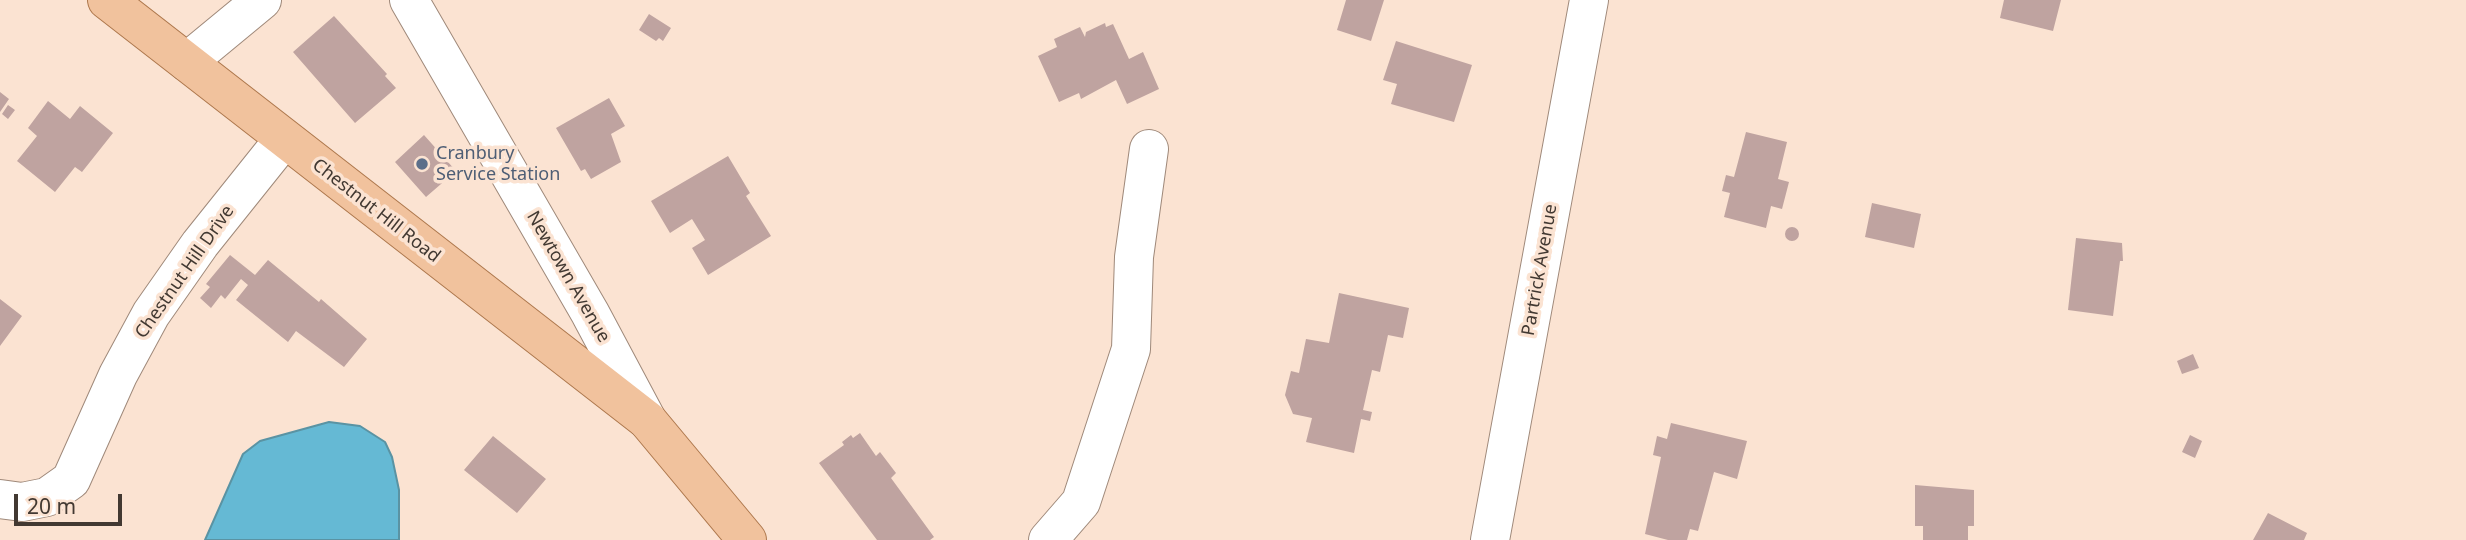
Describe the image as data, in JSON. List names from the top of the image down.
{
  "streets": {
    "main road": ["Chestnut Hill Road", "Newtown Avenue"],
    "street": ["Partrick Avenue", "Chestnut Hill Drive"]
  },
  "crossings": [
    ["Chestnut Hill Road", "Chestnut Hill Drive"],
    ["Chestnut Hill Road", "Newtown Avenue"]
  ],
  "places": ["Cranbury Service Station"],
  "scale_bar": "20 m"
}
